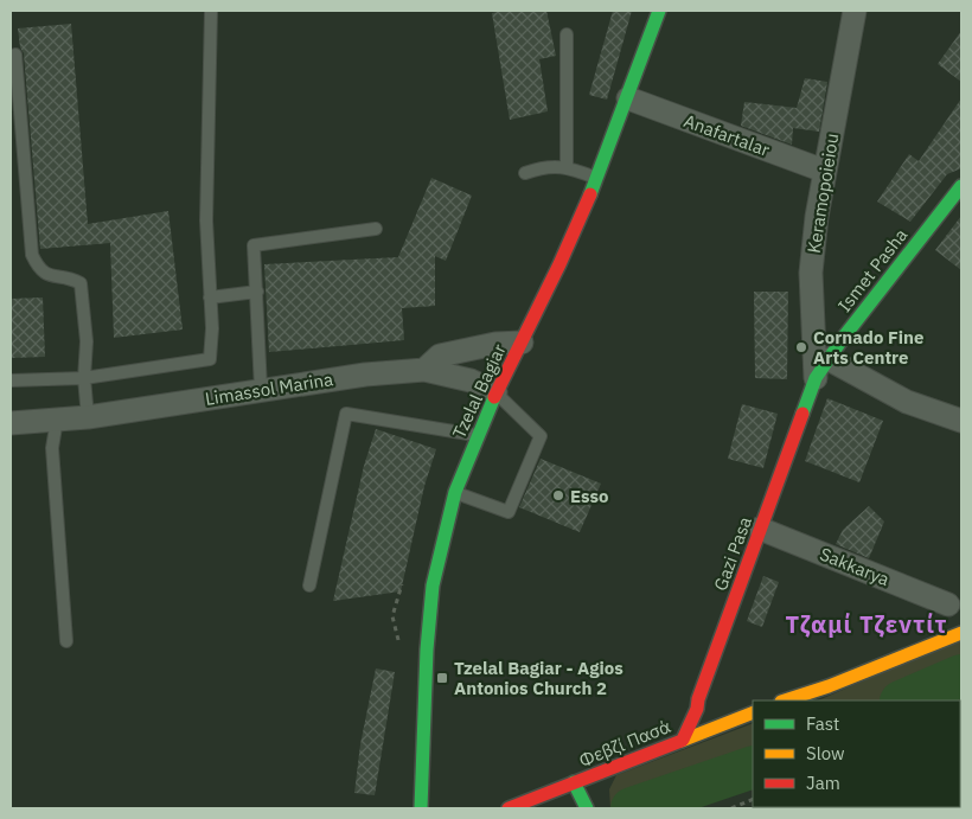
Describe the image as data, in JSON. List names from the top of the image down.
{
  "streets": {
    "street": [
      "Anafartalar",
      "Keramopoieiou",
      "Ismet Pasha",
      "Limassol Marina",
      "Tzelal Bagiar",
      "Gazi Pasa",
      "Sakkarya",
      "Φεβζί Πασά"
    ]
  },
  "crossings": [
    ["Anafartalar", "Keramopoieiou"],
    ["Anafartalar", "Tzelal Bagiar"],
    ["Keramopoieiou", "Ismet Pasha"],
    ["Keramopoieiou", "Gazi Pasa"],
    ["Ismet Pasha", "Gazi Pasa"],
    ["Limassol Marina", "Tzelal Bagiar"],
    ["Gazi Pasa", "Sakkarya"],
    ["Gazi Pasa", "Φεβζί Πασά"]
  ],
  "districts": ["Τζαμί Τζεντίτ"],
  "places": {
    "other": ["Cornado Fine Arts Centre", "Esso"],
    "transit": ["Tzelal Bagiar - Agios Antonios Church 2"]
  },
  "legend": ["Fast", "Slow", "Jam"]
}
